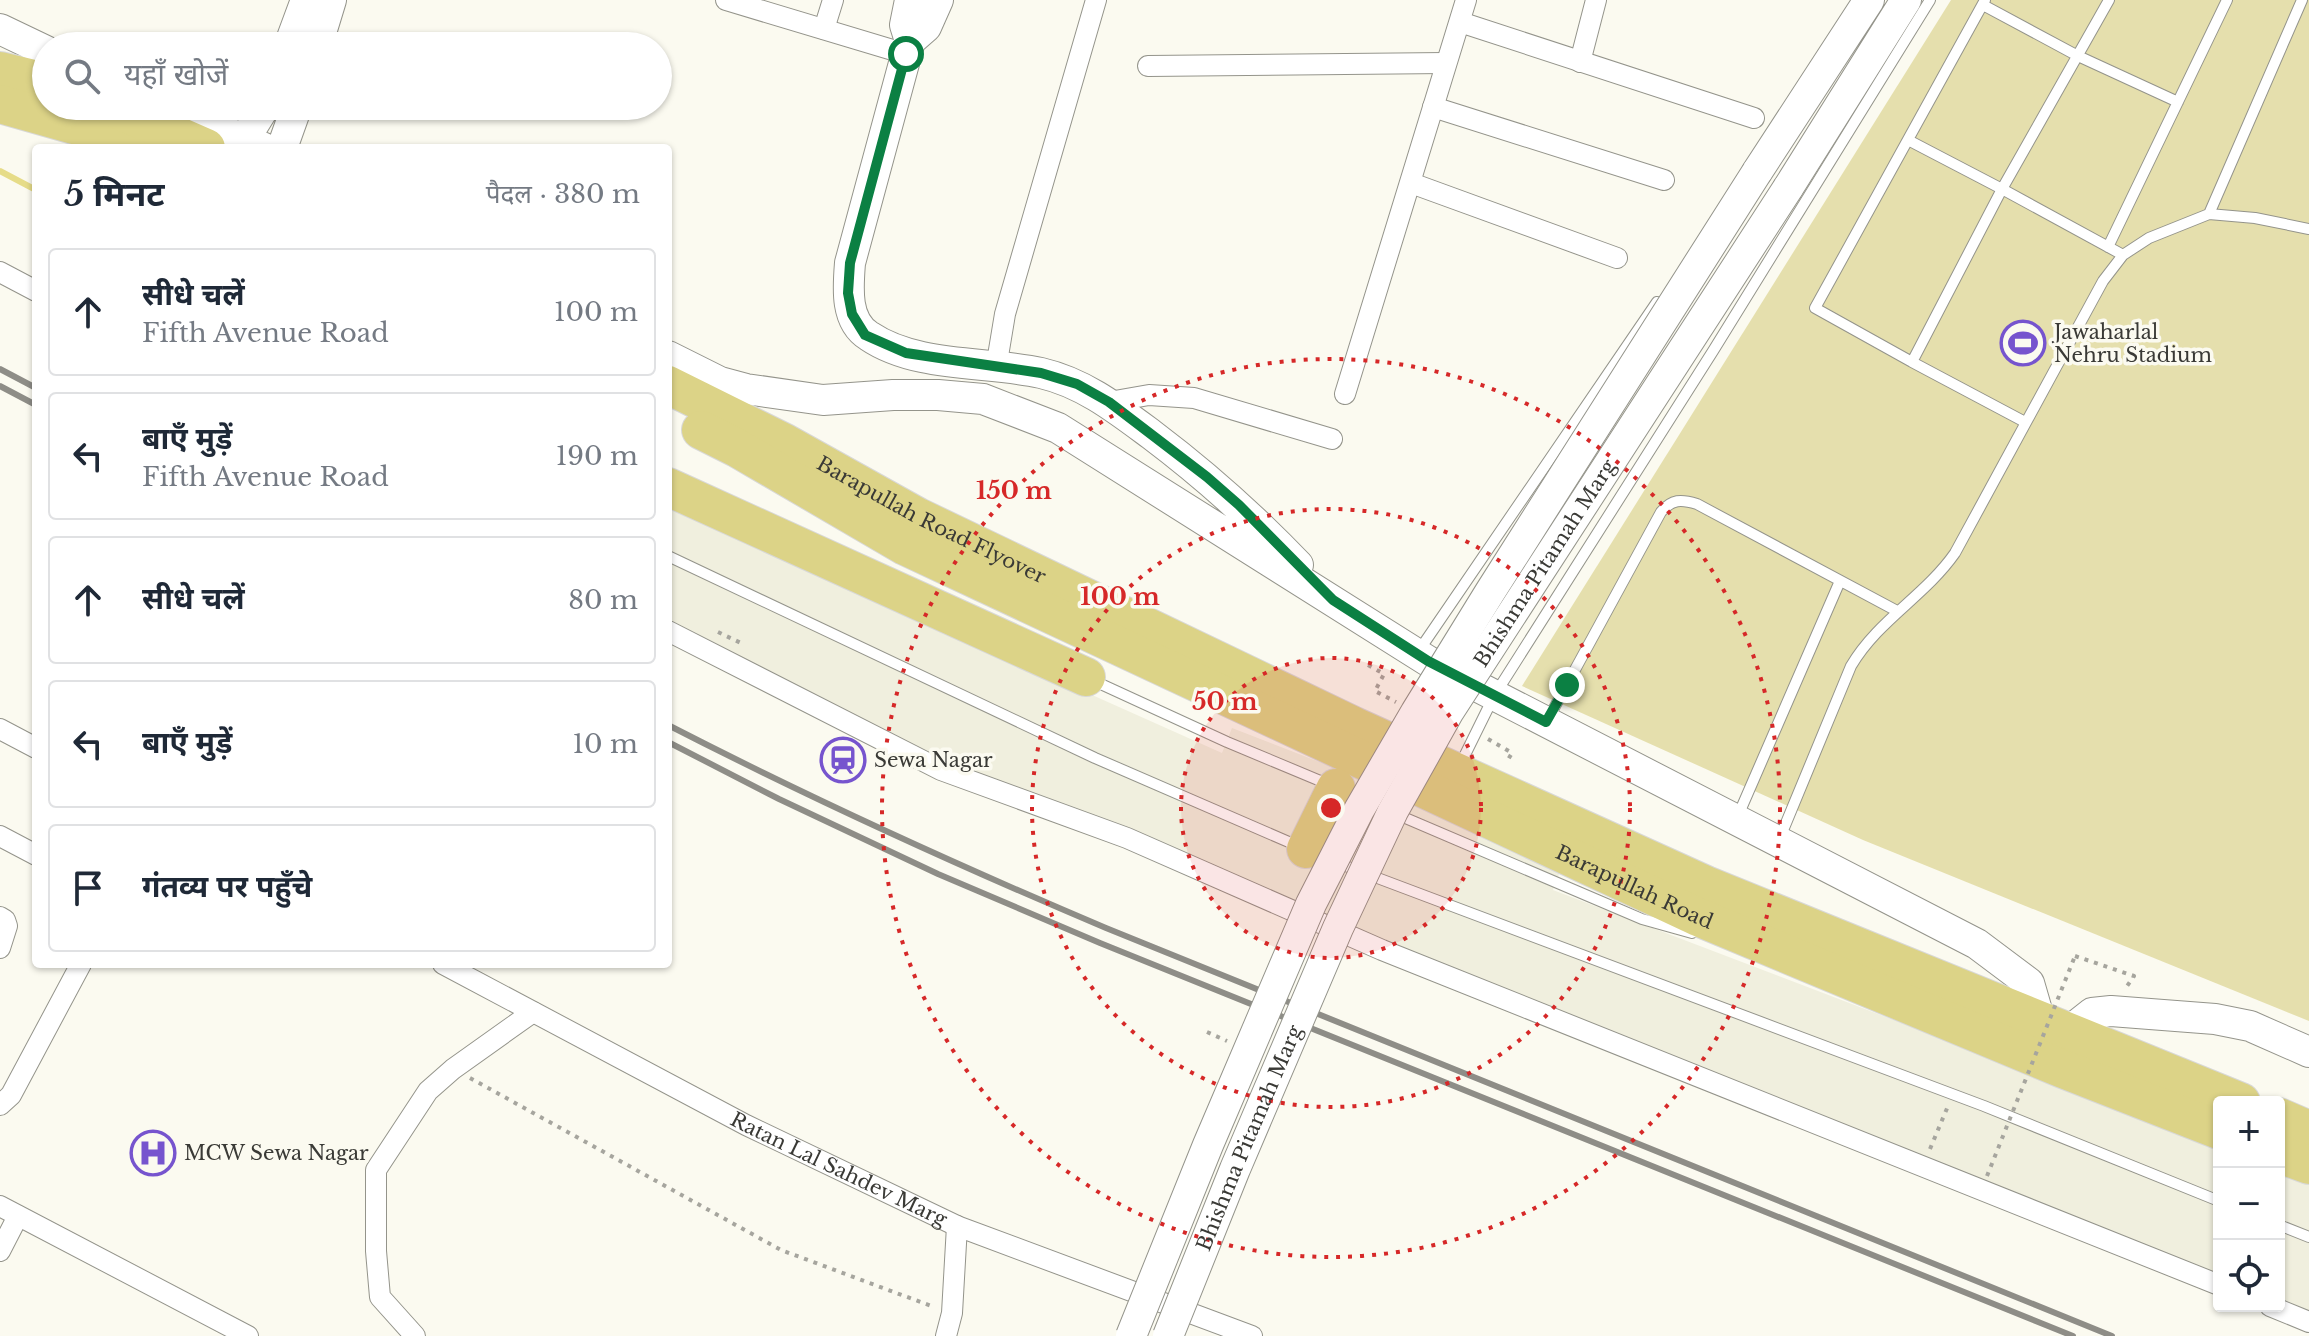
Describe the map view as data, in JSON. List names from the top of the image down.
{
  "streets": {
    "highway": ["Barapullah Road Flyover", "Barapullah Road"],
    "main road": ["Bhishma Pitamah Marg"],
    "street": ["Ratan Lal Sahdev Marg"]
  },
  "crossings": [
    ["Barapullah Road Flyover", "Barapullah Road"]
  ],
  "places": {
    "sports": ["Jawaharlal Nehru Stadium"],
    "station": ["Sewa Nagar"],
    "hospital": ["MCW Sewa Nagar"]
  },
  "page": {
    "search": "यहाँ खोजें",
    "heading": ["5 मिनट", "पैदल · 380 m"],
    "list": [
      ["सीधे चलें", "Fifth Avenue Road", "100 m"],
      ["बाएँ मुड़ें", "Fifth Avenue Road", "190 m"],
      ["सीधे चलें", "80 m"],
      ["बाएँ मुड़ें", "10 m"],
      "गंतव्य पर पहुँचे"
    ],
    "map_buttons": ["+", "−"]
  },
  "rings": ["150 m", "100 m", "50 m"]
}
